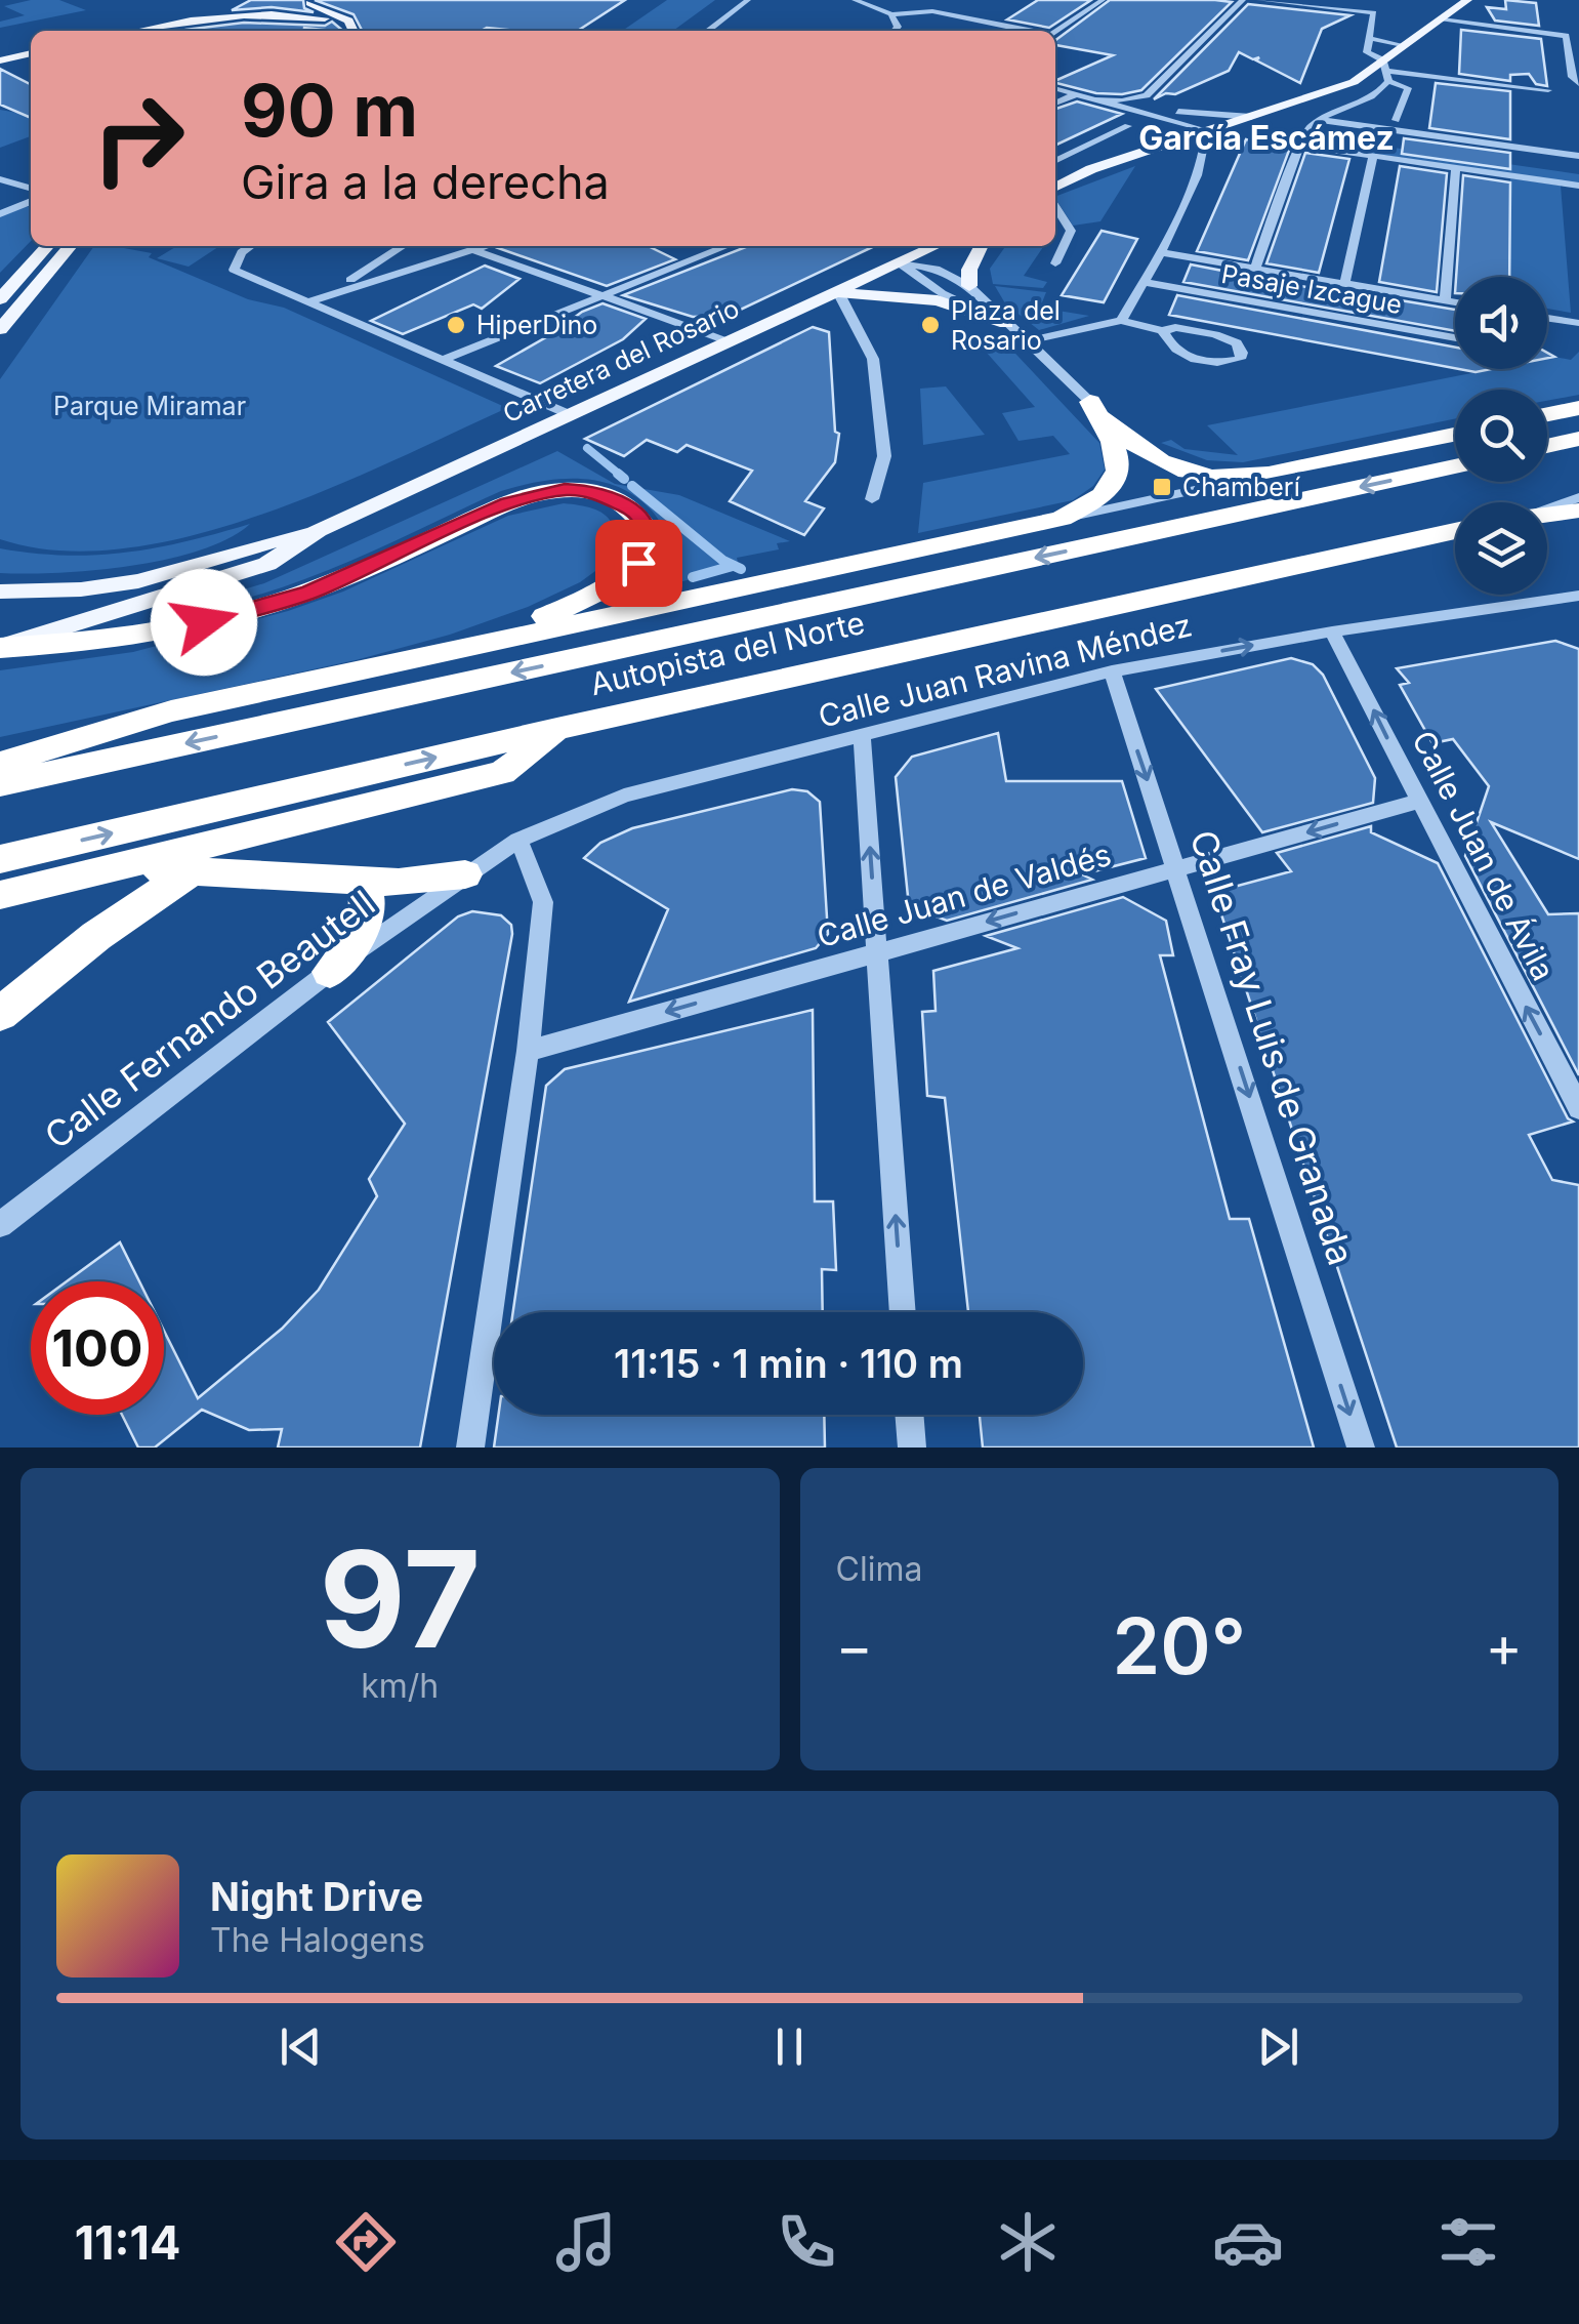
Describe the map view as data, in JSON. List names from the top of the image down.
{
  "streets": {
    "highway": ["Autopista del Norte"],
    "main road": ["Carretera del Rosario"],
    "street": [
      "Pasaje Izcague",
      "Calle Juan Ravina Méndez",
      "Calle Juan de Ávila",
      "Calle Juan de Valdés",
      "Calle Fernando Beautell",
      "Calle Fray Luis de Granada"
    ]
  },
  "crossings": [
    ["Calle Juan Ravina Méndez", "Calle Juan de Ávila"],
    ["Calle Juan Ravina Méndez", "Calle Fernando Beautell"],
    ["Calle Juan Ravina Méndez", "Calle Fray Luis de Granada"],
    ["Calle Juan de Ávila", "Calle Juan de Valdés"],
    ["Calle Juan de Valdés", "Calle Fray Luis de Granada"]
  ],
  "one_way": ["Calle Juan de Ávila", "Calle Juan de Valdés", "Calle Fray Luis de Granada"],
  "districts": ["García Escámez"],
  "parks": ["Parque Miramar"],
  "places": {
    "other": ["HiperDino", "Plaza del Rosario"],
    "transit": ["Chamberí"]
  },
  "page": {
    "turn": ["90 m", "Gira a la derecha"],
    "limit": "100",
    "trip": "11:15 · 1 min · 110 m",
    "tile": [
      ["97", "km/h"],
      "Clima"
    ],
    "heat": ["−", "20°", "+"],
    "song": ["Night Drive", "The Halogens"],
    "tabs": "11:14"
  }
}
